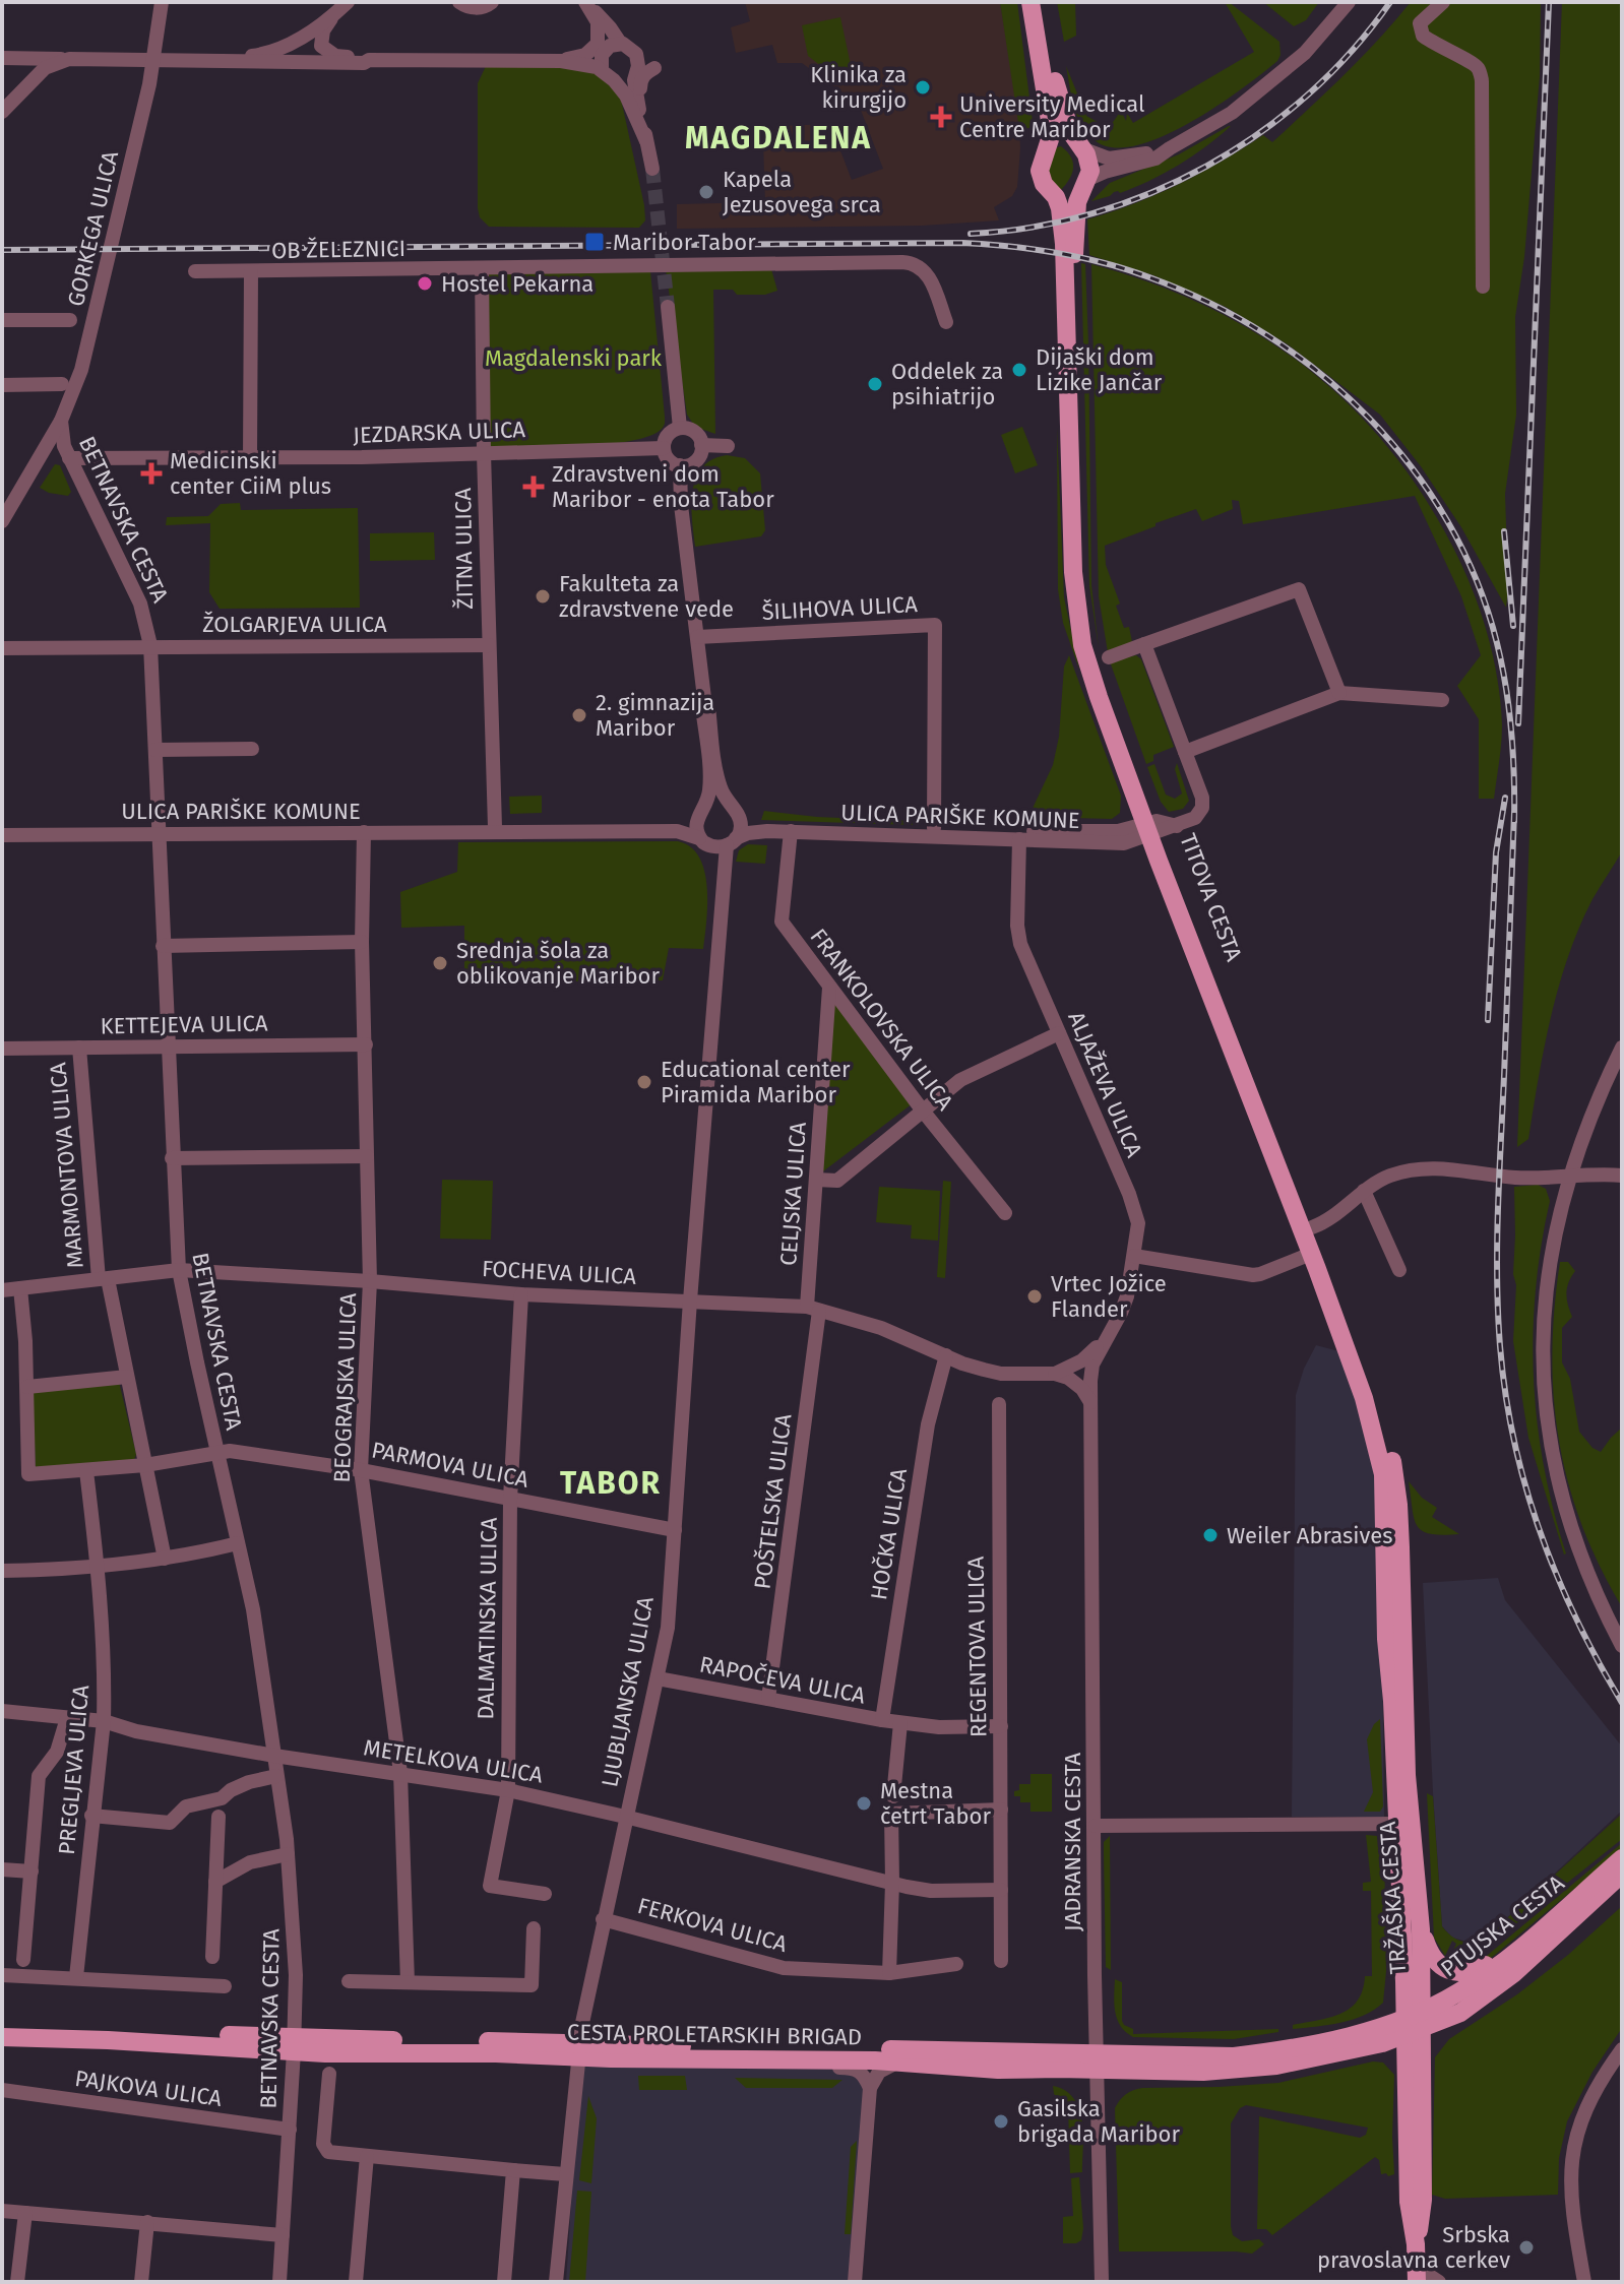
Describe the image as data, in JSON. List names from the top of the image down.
{
  "streets": {
    "main road": [
      "TITOVA CESTA",
      "TRŽAŠKA CESTA",
      "PTUJSKA CESTA",
      "CESTA PROLETARSKIH BRIGAD"
    ],
    "street": [
      "GORKEGA ULICA",
      "OB ŽELEZNICI",
      "JEZDARSKA ULICA",
      "BETNAVSKA CESTA",
      "ŽITNA ULICA",
      "ŠILIHOVA ULICA",
      "ŽOLGARJEVA ULICA",
      "ULICA PARIŠKE KOMUNE",
      "FRANKOLOVSKA ULICA",
      "KETTEJEVA ULICA",
      "ALJAŽEVA ULICA",
      "MARMONTOVA ULICA",
      "CELJSKA ULICA",
      "FOCHEVA ULICA",
      "BEOGRAJSKA ULICA",
      "PARMOVA ULICA",
      "POŠTELSKA ULICA",
      "HOČKA ULICA",
      "DALMATINSKA ULICA",
      "REGENTOVA ULICA",
      "RAPOČEVA ULICA",
      "LJUBLJANSKA ULICA",
      "METELKOVA ULICA",
      "PREGLJEVA ULICA",
      "JADRANSKA CESTA",
      "FERKOVA ULICA",
      "PAJKOVA ULICA"
    ]
  },
  "crossings": [
    ["GORKEGA ULICA", "BETNAVSKA CESTA"],
    ["OB ŽELEZNICI", "ŽITNA ULICA"],
    ["JEZDARSKA ULICA", "BETNAVSKA CESTA"],
    ["JEZDARSKA ULICA", "ŽITNA ULICA"],
    ["BETNAVSKA CESTA", "ŽOLGARJEVA ULICA"],
    ["BETNAVSKA CESTA", "ULICA PARIŠKE KOMUNE"],
    ["BETNAVSKA CESTA", "KETTEJEVA ULICA"],
    ["BETNAVSKA CESTA", "FOCHEVA ULICA"],
    ["BETNAVSKA CESTA", "PARMOVA ULICA"],
    ["BETNAVSKA CESTA", "METELKOVA ULICA"],
    ["BETNAVSKA CESTA", "CESTA PROLETARSKIH BRIGAD"],
    ["BETNAVSKA CESTA", "PAJKOVA ULICA"],
    ["ŽITNA ULICA", "ŽOLGARJEVA ULICA"],
    ["ŽITNA ULICA", "ULICA PARIŠKE KOMUNE"],
    ["ULICA PARIŠKE KOMUNE", "TITOVA CESTA"],
    ["ULICA PARIŠKE KOMUNE", "FRANKOLOVSKA ULICA"],
    ["ULICA PARIŠKE KOMUNE", "ALJAŽEVA ULICA"],
    ["ULICA PARIŠKE KOMUNE", "BEOGRAJSKA ULICA"],
    ["ULICA PARIŠKE KOMUNE", "LJUBLJANSKA ULICA"],
    ["TITOVA CESTA", "TRŽAŠKA CESTA"],
    ["FRANKOLOVSKA ULICA", "CELJSKA ULICA"],
    ["KETTEJEVA ULICA", "MARMONTOVA ULICA"],
    ["KETTEJEVA ULICA", "BEOGRAJSKA ULICA"],
    ["ALJAŽEVA ULICA", "FOCHEVA ULICA"],
    ["ALJAŽEVA ULICA", "JADRANSKA CESTA"],
    ["MARMONTOVA ULICA", "FOCHEVA ULICA"],
    ["MARMONTOVA ULICA", "PARMOVA ULICA"],
    ["CELJSKA ULICA", "FOCHEVA ULICA"],
    ["CELJSKA ULICA", "POŠTELSKA ULICA"],
    ["FOCHEVA ULICA", "BEOGRAJSKA ULICA"],
    ["FOCHEVA ULICA", "POŠTELSKA ULICA"],
    ["FOCHEVA ULICA", "HOČKA ULICA"],
    ["FOCHEVA ULICA", "DALMATINSKA ULICA"],
    ["FOCHEVA ULICA", "LJUBLJANSKA ULICA"],
    ["BEOGRAJSKA ULICA", "PARMOVA ULICA"],
    ["BEOGRAJSKA ULICA", "METELKOVA ULICA"],
    ["PARMOVA ULICA", "DALMATINSKA ULICA"],
    ["PARMOVA ULICA", "LJUBLJANSKA ULICA"],
    ["PARMOVA ULICA", "PREGLJEVA ULICA"],
    ["POŠTELSKA ULICA", "RAPOČEVA ULICA"],
    ["HOČKA ULICA", "RAPOČEVA ULICA"],
    ["DALMATINSKA ULICA", "METELKOVA ULICA"],
    ["REGENTOVA ULICA", "RAPOČEVA ULICA"],
    ["REGENTOVA ULICA", "METELKOVA ULICA"],
    ["RAPOČEVA ULICA", "LJUBLJANSKA ULICA"],
    ["LJUBLJANSKA ULICA", "METELKOVA ULICA"],
    ["LJUBLJANSKA ULICA", "FERKOVA ULICA"],
    ["LJUBLJANSKA ULICA", "CESTA PROLETARSKIH BRIGAD"],
    ["METELKOVA ULICA", "PREGLJEVA ULICA"],
    ["JADRANSKA CESTA", "TRŽAŠKA CESTA"],
    ["JADRANSKA CESTA", "CESTA PROLETARSKIH BRIGAD"],
    ["TRŽAŠKA CESTA", "PTUJSKA CESTA"],
    ["TRŽAŠKA CESTA", "CESTA PROLETARSKIH BRIGAD"],
    ["PTUJSKA CESTA", "CESTA PROLETARSKIH BRIGAD"]
  ],
  "districts": ["MAGDALENA", "TABOR"],
  "parks": ["Magdalenski park"],
  "places": {
    "other": [
      "Klinika za kirurgijo",
      "Kapela Jezusovega srca",
      "Hostel Pekarna",
      "Dijaški dom Lizike Jančar",
      "Oddelek za psihiatrijo",
      "Fakulteta za zdravstvene vede",
      "2. gimnazija Maribor",
      "Srednja šola za oblikovanje Maribor",
      "Educational center Piramida Maribor",
      "Vrtec Jožice Flander",
      "Weiler Abrasives",
      "Mestna četrt Tabor",
      "Gasilska brigada Maribor",
      "Srbska pravoslavna cerkev"
    ],
    "health": ["University Medical Centre Maribor", "Medicinski center CiiM plus", "Zdravstveni dom Maribor - enota Tabor"],
    "transit": ["Maribor Tabor"]
  }
}
